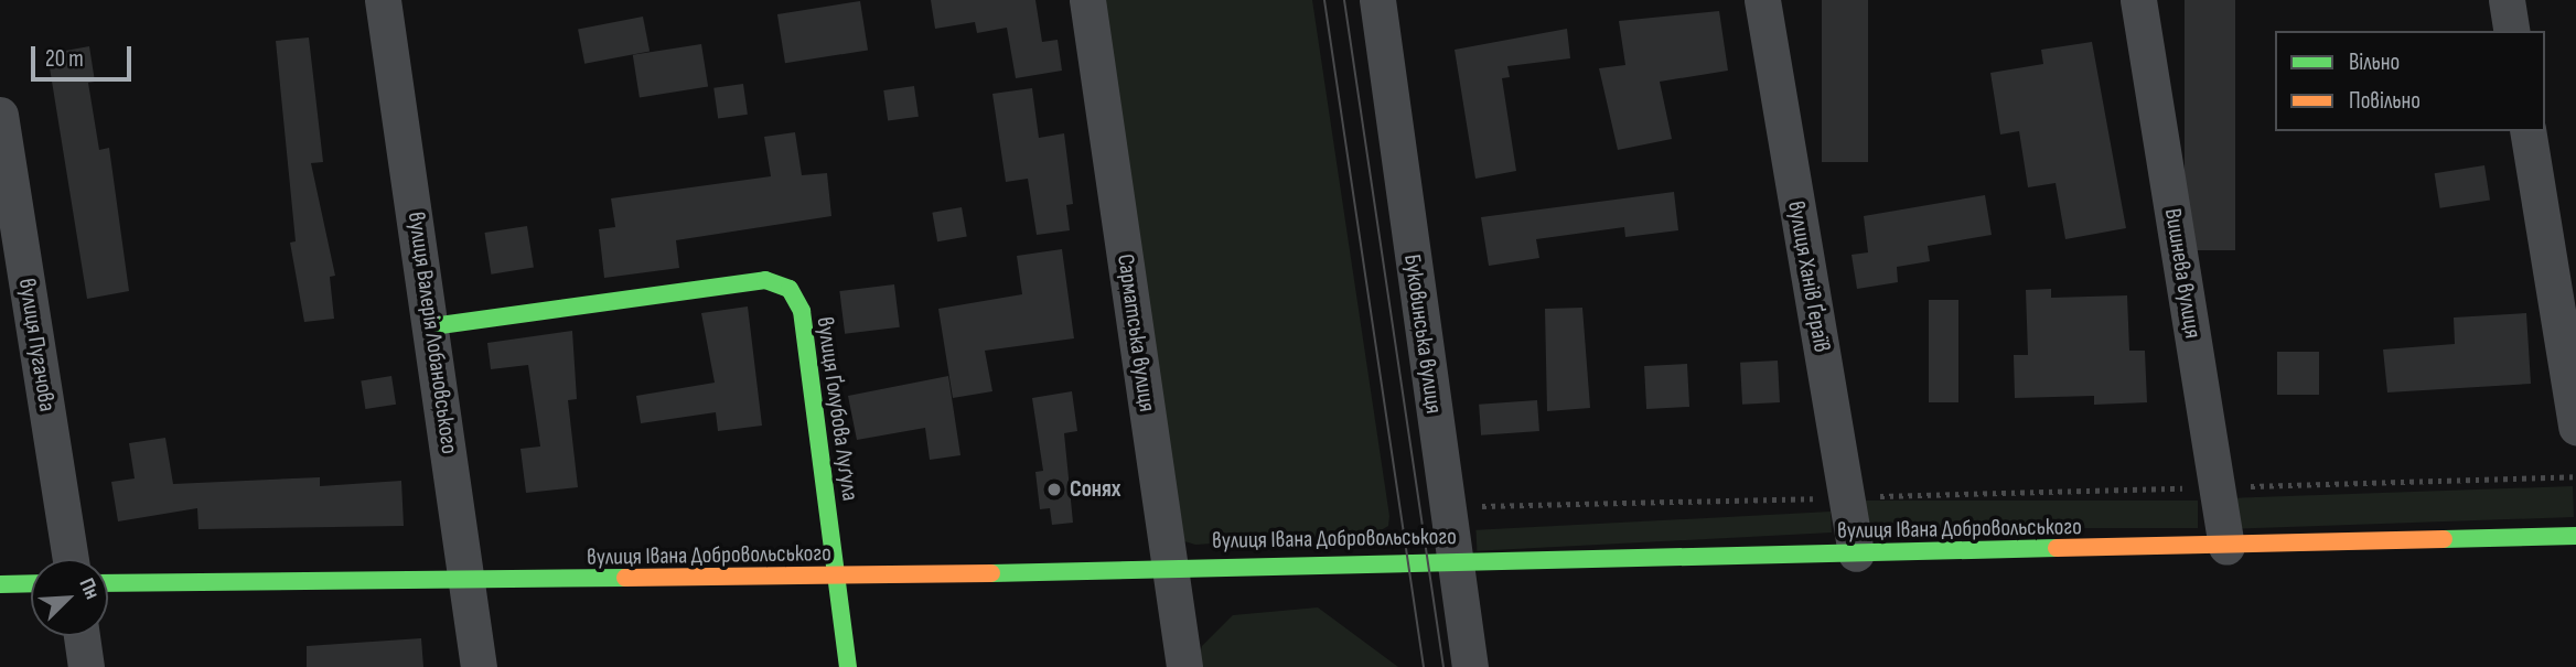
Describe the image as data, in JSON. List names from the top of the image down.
{
  "streets": {
    "street": [
      "Вишнева вулиця",
      "вулиця Ханів Ґераїв",
      "вулиця Валерія Лобановського",
      "Сарматська вулиця",
      "Буковинська вулиця",
      "вулиця Пугачова",
      "вулиця Ґолубова Луґула",
      "вулиця Івана Добровольського"
    ]
  },
  "crossings": [
    ["Вишнева вулиця", "вулиця Івана Добровольського"],
    ["вулиця Ханів Ґераїв", "вулиця Івана Добровольського"],
    ["вулиця Валерія Лобановського", "вулиця Ґолубова Луґула"],
    ["вулиця Валерія Лобановського", "вулиця Івана Добровольського"],
    ["Сарматська вулиця", "вулиця Івана Добровольського"],
    ["Буковинська вулиця", "вулиця Івана Добровольського"],
    ["вулиця Ґолубова Луґула", "вулиця Івана Добровольського"]
  ],
  "places": ["Сонях"],
  "legend": ["Вільно", "Повільно"],
  "scale_bar": "20 m",
  "north": "top right"
}
